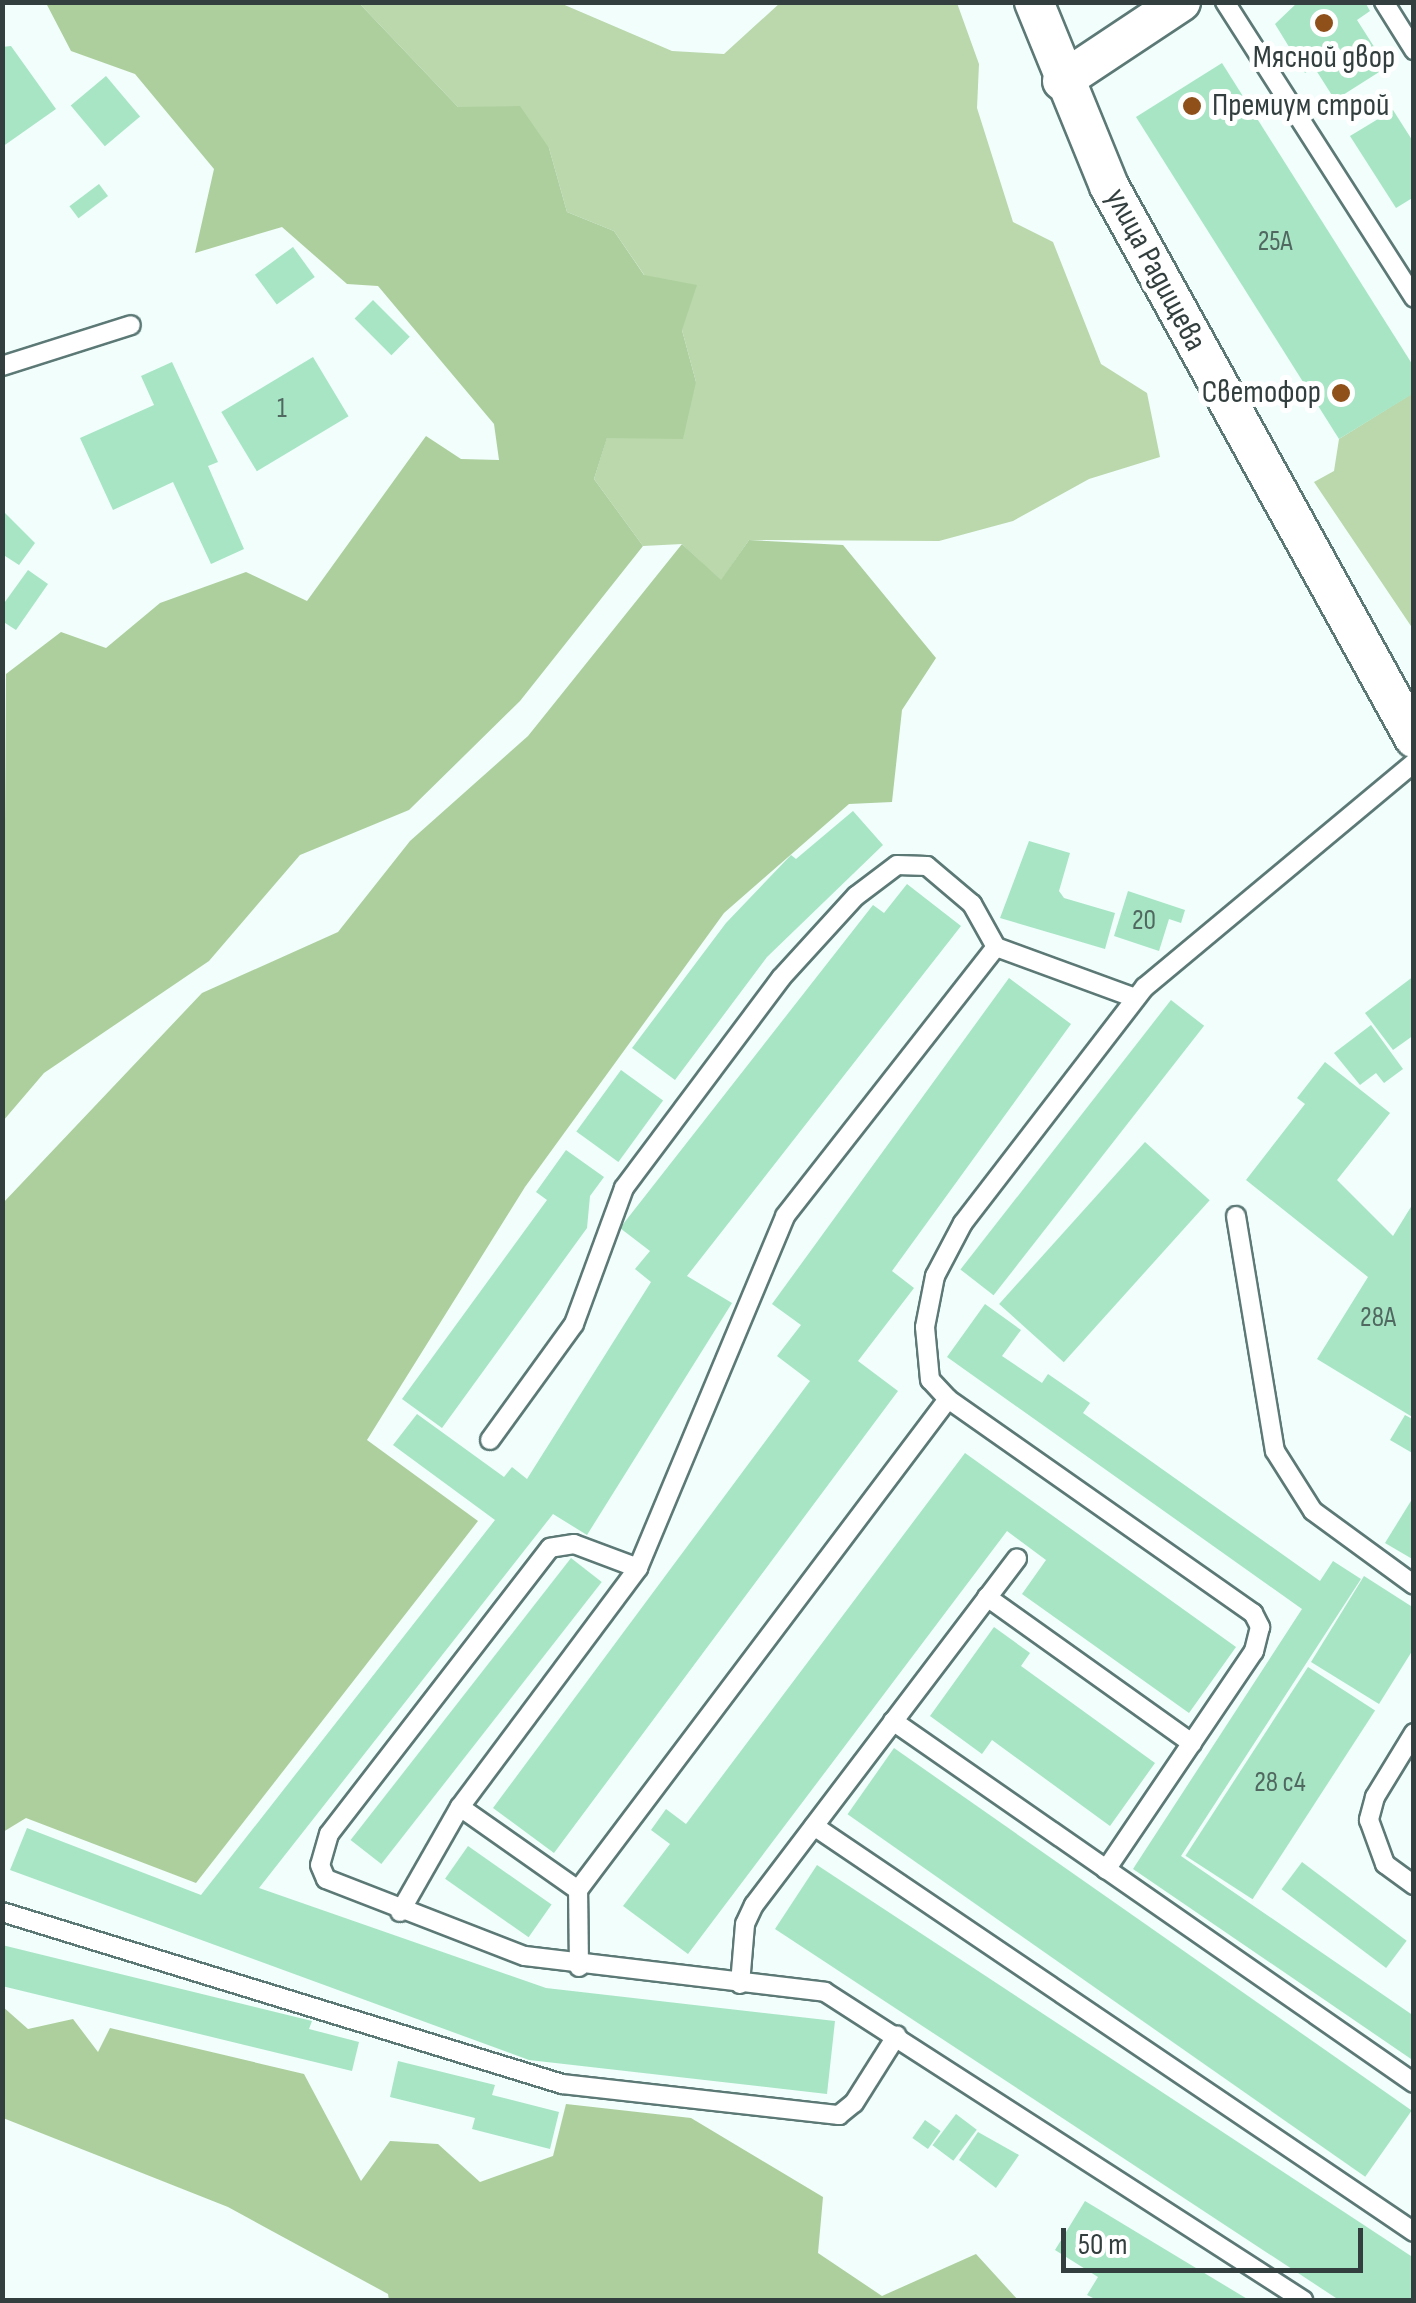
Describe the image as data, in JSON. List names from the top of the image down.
{
  "streets": {
    "street": ["улица Радищева"]
  },
  "places": ["Мясной двор", "Премиум строй", "Светофор"],
  "house_numbers": [
    "25А",
    "1",
    "20",
    "28А",
    "28 с4"
  ],
  "scale_bar": "50 m"
}
